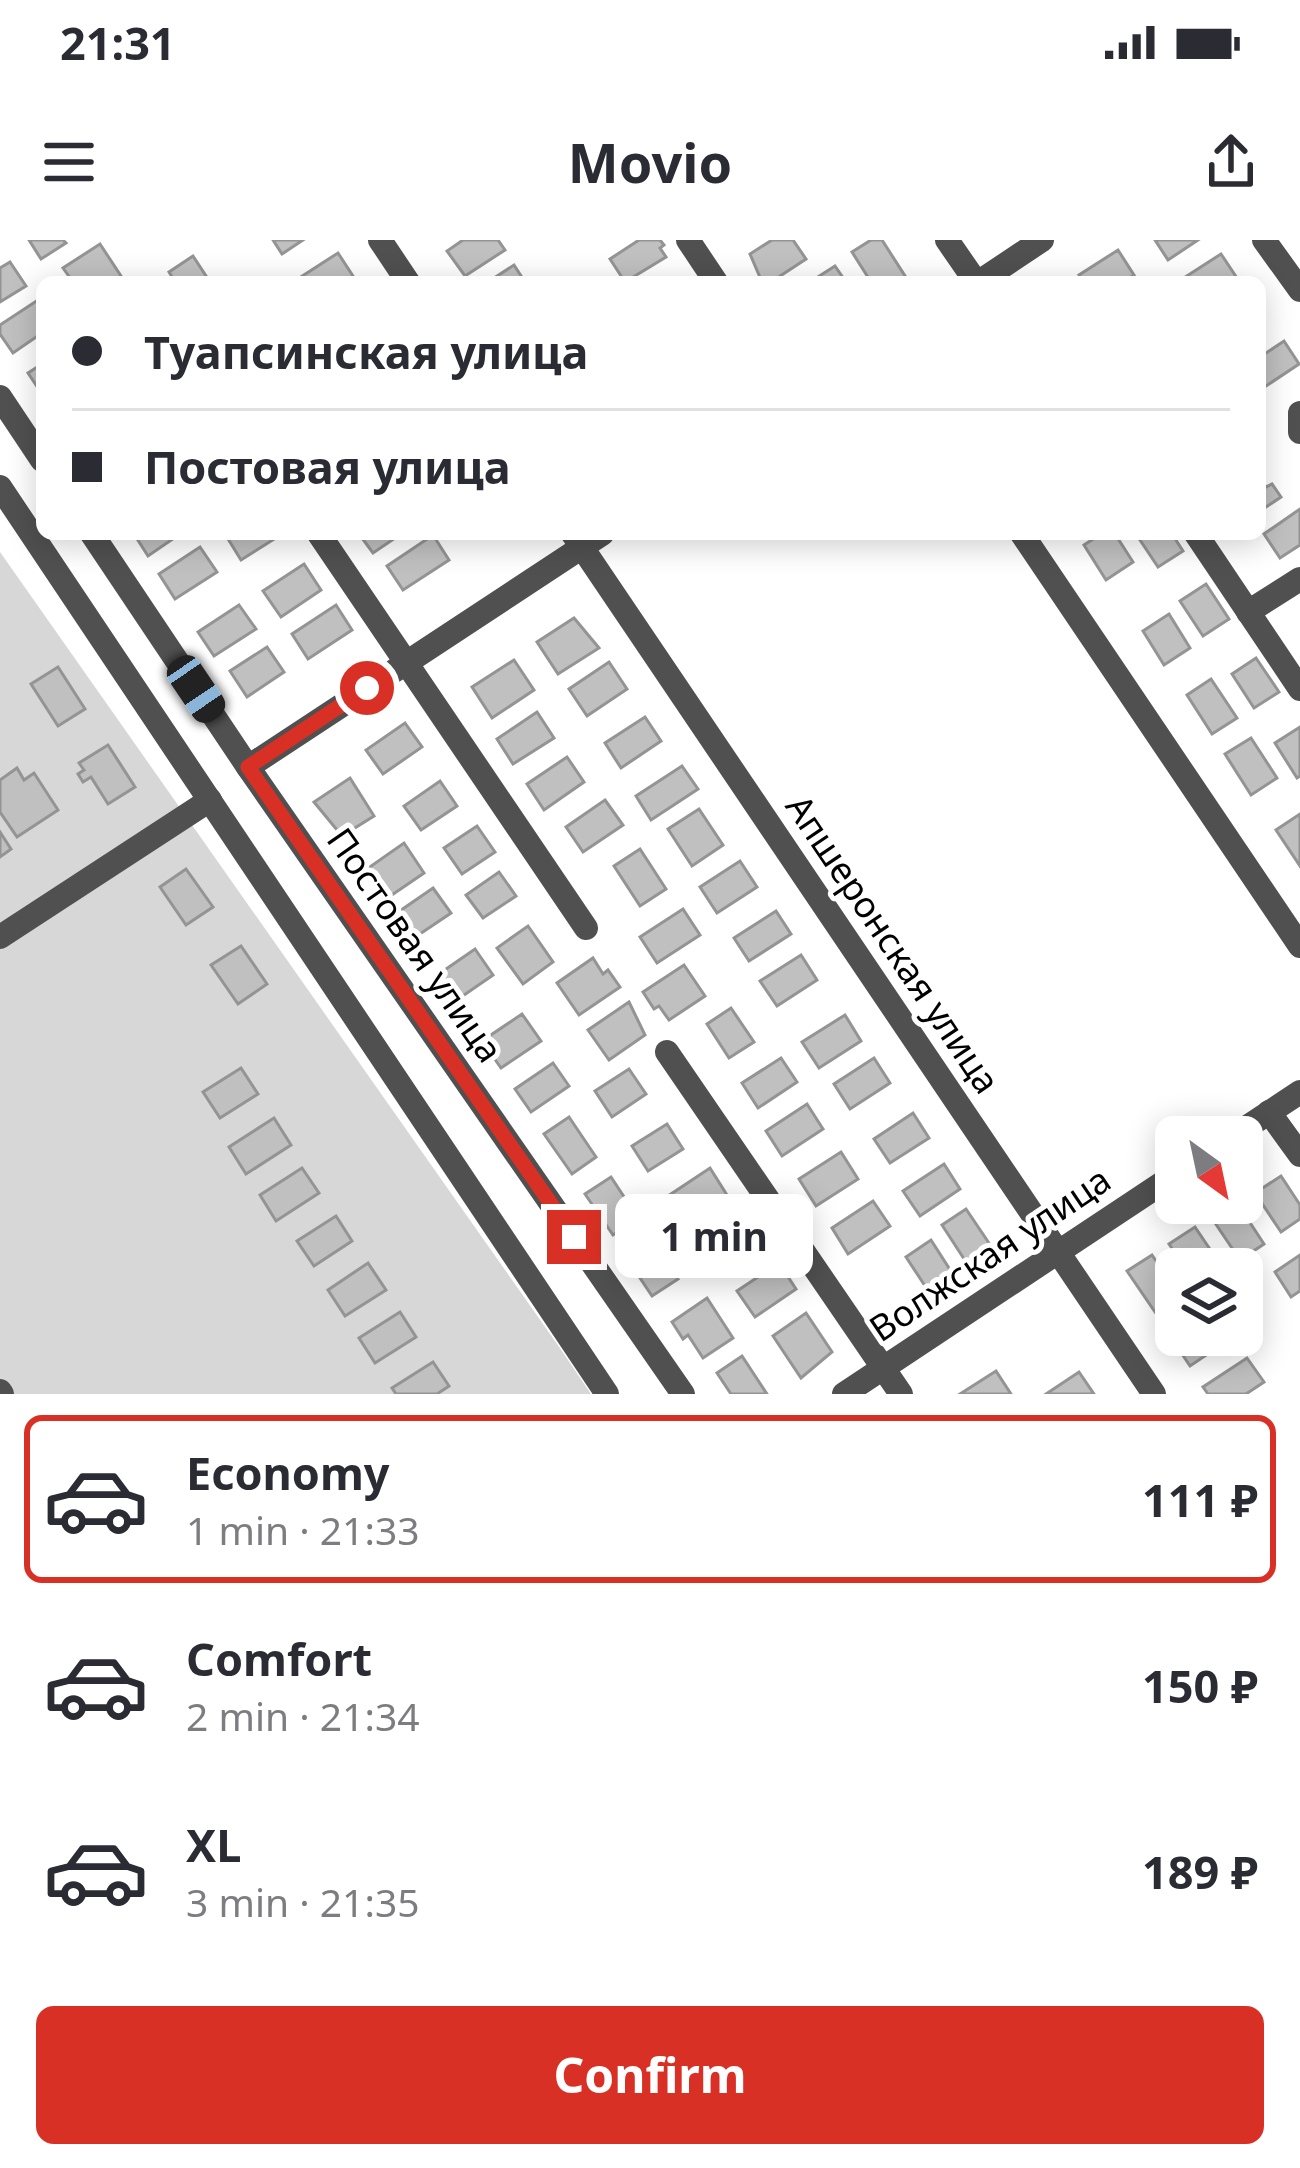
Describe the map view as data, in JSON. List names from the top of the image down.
{
  "streets": {
    "street": ["Апшеронская улица", "Постовая улица", "Волжская улица"]
  },
  "crossings": [
    ["Апшеронская улица", "Волжская улица"]
  ],
  "north": "bottom right",
  "page": {
    "status": "21:31",
    "header": "Movio",
    "banner": ["Туапсинская улица", "Постовая улица"],
    "bubble": "1 min",
    "list": [
      {
        "name": "Economy",
        "note": "1 min · 21:33",
        "value": "111 ₽"
      },
      {
        "name": "Comfort",
        "note": "2 min · 21:34",
        "value": "150 ₽"
      },
      {
        "name": "XL",
        "note": "3 min · 21:35",
        "value": "189 ₽"
      }
    ],
    "buttons": "Confirm"
  }
}
